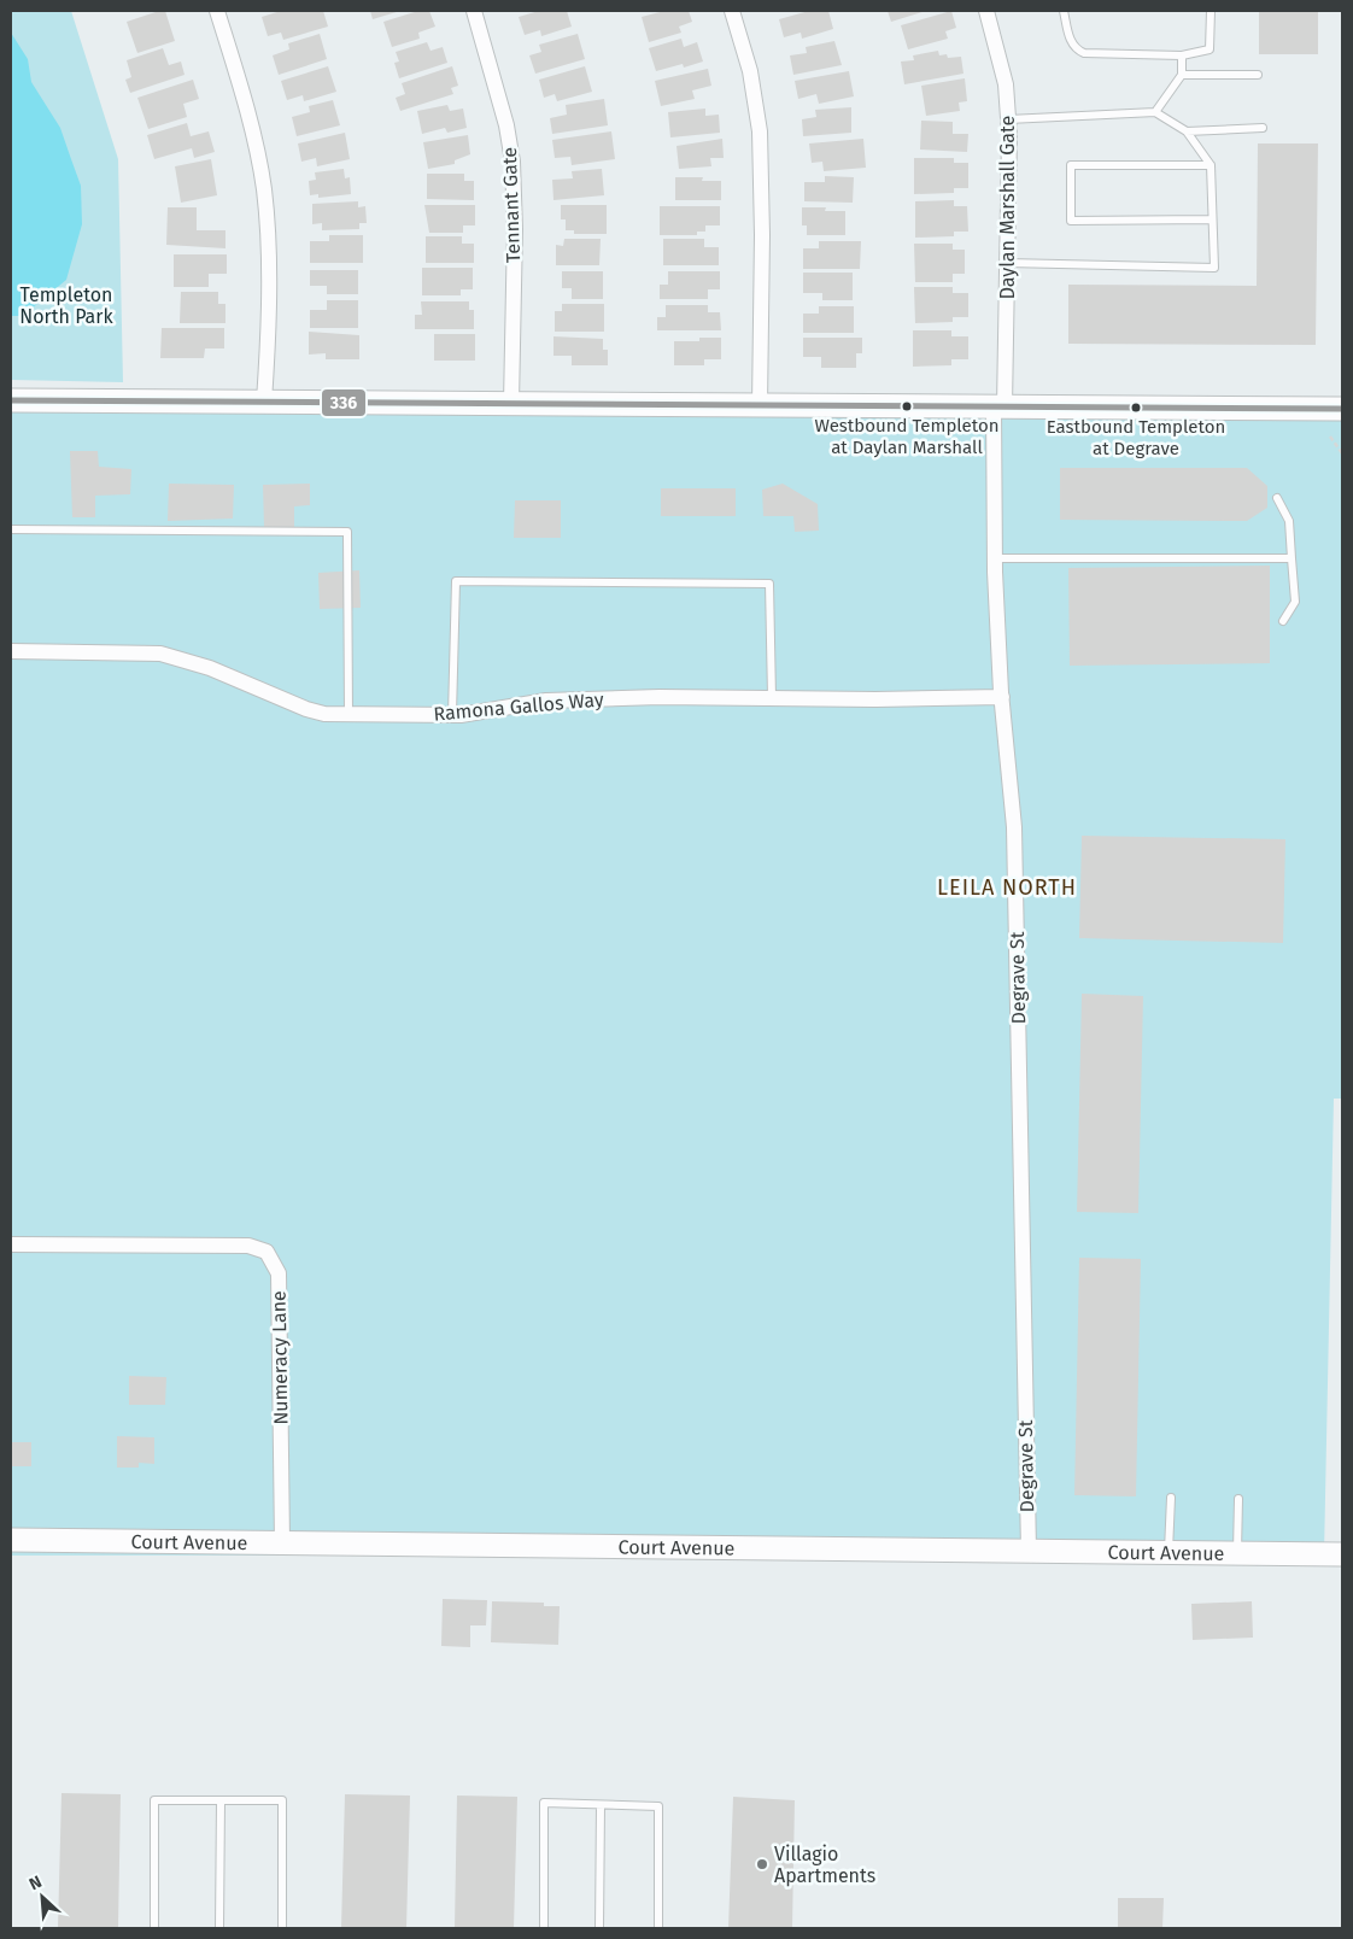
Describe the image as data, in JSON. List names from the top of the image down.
{
  "streets": {
    "street": [
      "Tennant Gate",
      "Daylan Marshall Gate",
      "Ramona Gallos Way",
      "Degrave St",
      "Numeracy Lane",
      "Court Avenue"
    ]
  },
  "crossings": [
    ["Daylan Marshall Gate", "Degrave St"],
    ["Ramona Gallos Way", "Degrave St"],
    ["Degrave St", "Court Avenue"],
    ["Numeracy Lane", "Court Avenue"]
  ],
  "districts": ["LEILA NORTH"],
  "parks": ["Templeton North Park"],
  "places": ["Westbound Templeton at Daylan Marshall", "Eastbound Templeton at Degrave", "Villagio Apartments"],
  "lines": ["transit line 336"],
  "north": "top left"
}
